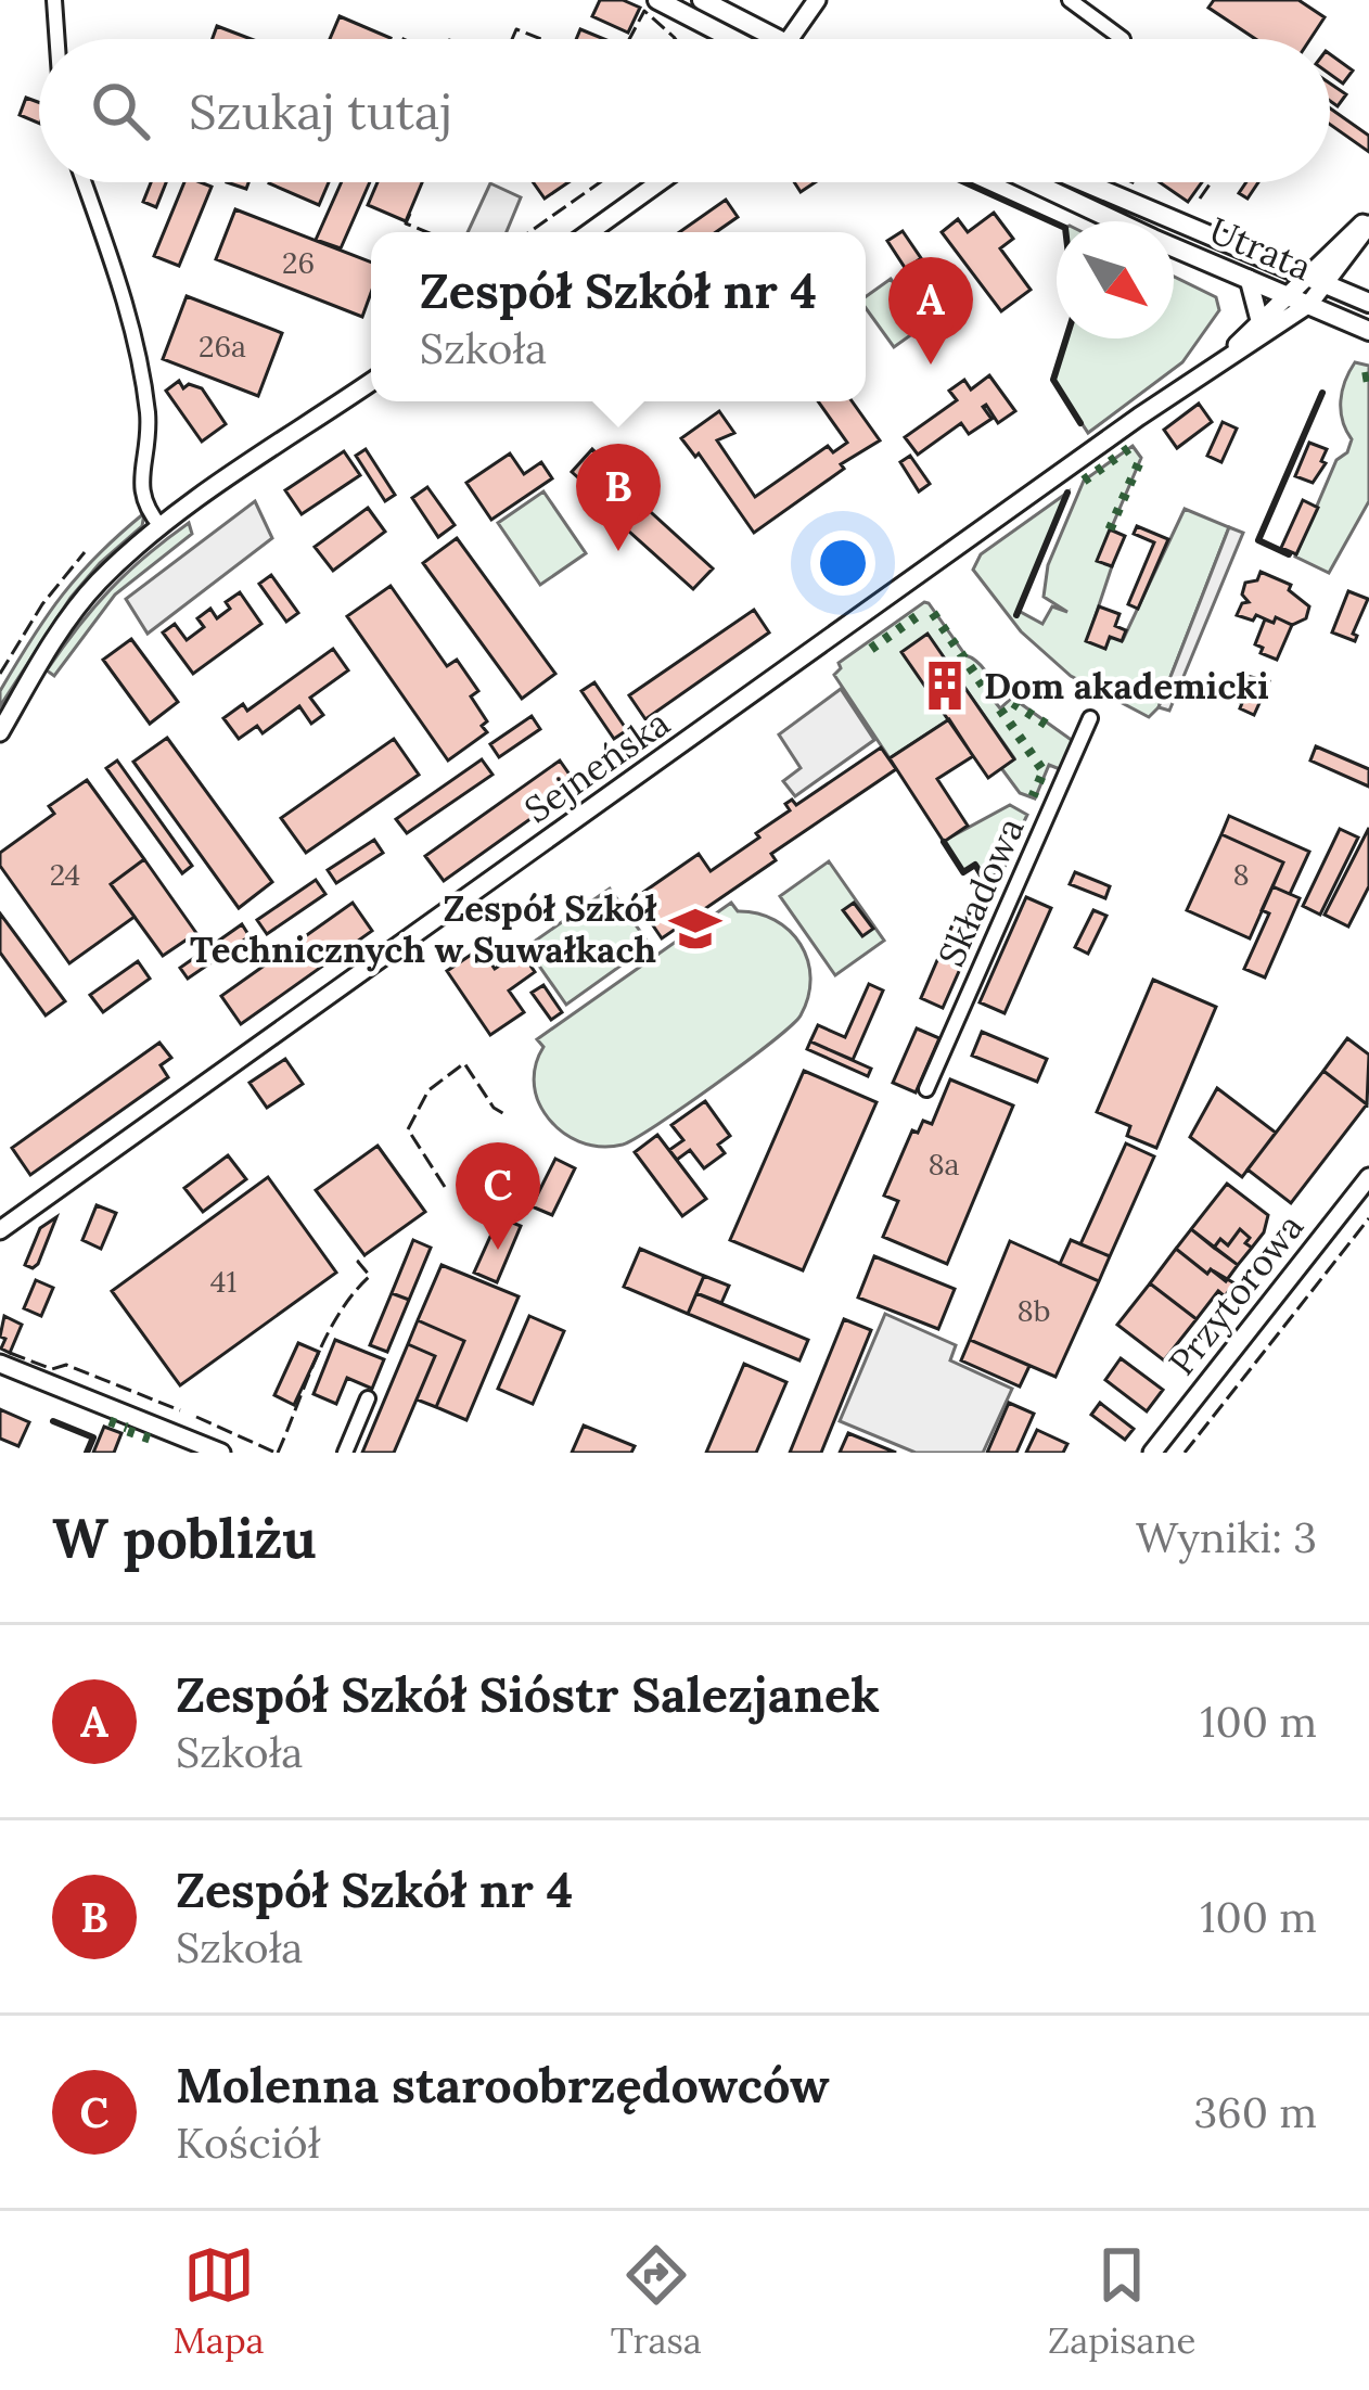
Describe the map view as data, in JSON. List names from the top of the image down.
{
  "streets": {
    "main road": ["Utrata"],
    "street": ["Sejneńska", "Składowa", "Przytorowa"]
  },
  "crossings": [
    ["Utrata", "Sejneńska"]
  ],
  "places": {
    "building": ["Dom akademicki"],
    "school or university": ["Zespół Szkół Technicznych w Suwałkach"]
  },
  "house_numbers": [
    "26",
    "26a",
    "24",
    "8",
    "8a",
    "41",
    "8b"
  ],
  "north": "bottom right",
  "page": {
    "search": "Szukaj tutaj",
    "popup": ["Zespół Szkół nr 4", "Szkoła"],
    "pins": ["A", "B", "C"],
    "heading": ["W pobliżu", "Wyniki: 3"],
    "list": [
      {
        "mark": "A",
        "name": "Zespół Szkół Sióstr Salezjanek",
        "note": "Szkoła",
        "value": "100 m"
      },
      {
        "mark": "B",
        "name": "Zespół Szkół nr 4",
        "note": "Szkoła",
        "value": "100 m"
      },
      {
        "mark": "C",
        "name": "Molenna staroobrzędowców",
        "note": "Kościół",
        "value": "360 m"
      }
    ],
    "nav": ["Mapa", "Trasa", "Zapisane"]
  }
}
